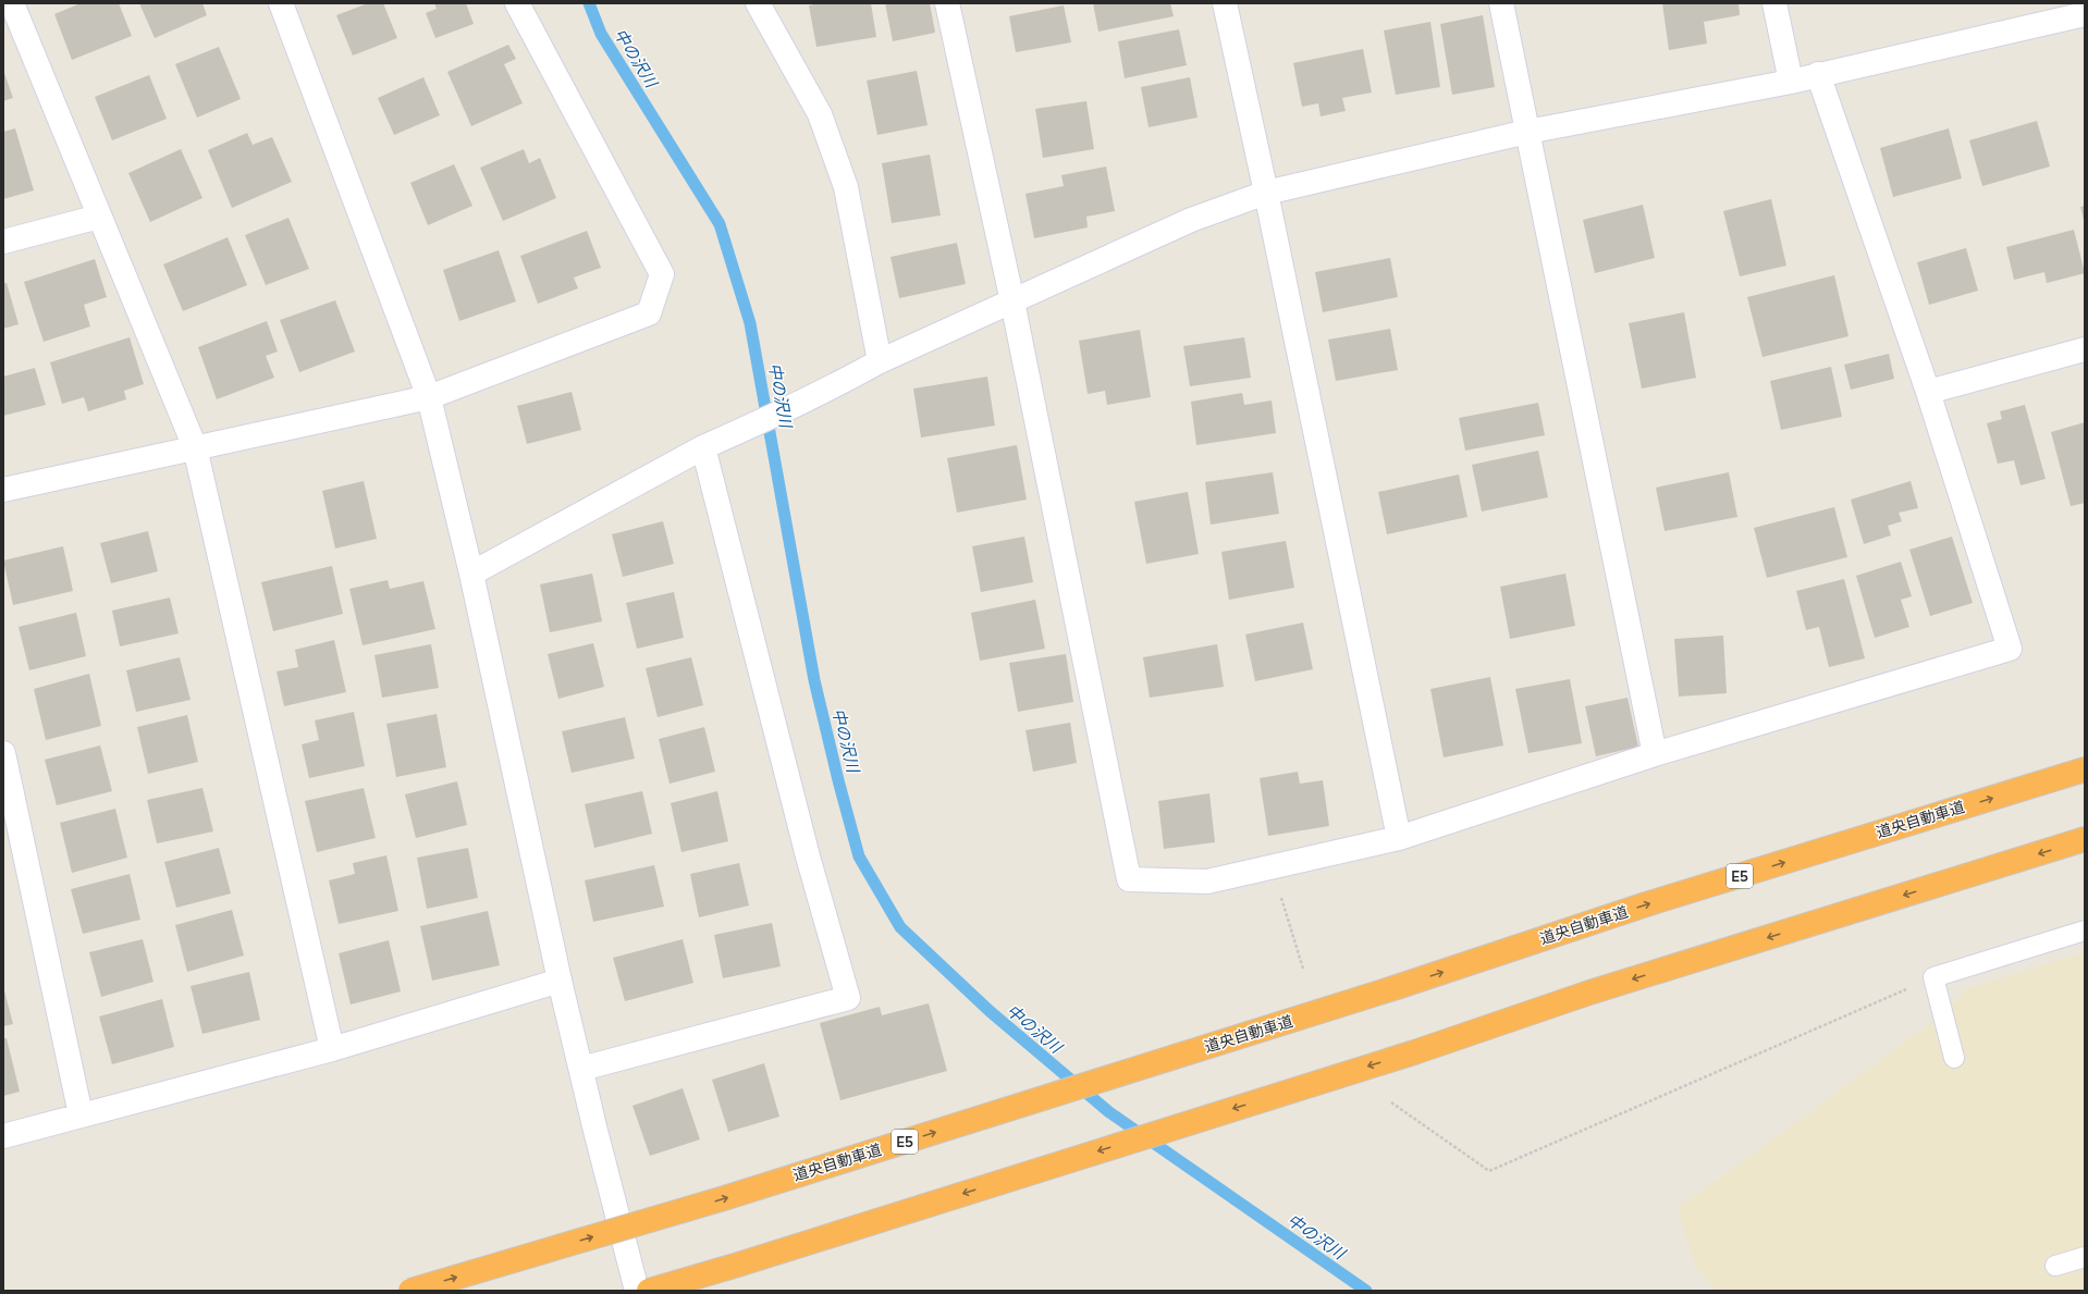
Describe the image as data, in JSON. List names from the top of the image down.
{
  "streets": {
    "highway": ["道央自動車道", "E5"]
  },
  "water": ["中の沢川"]
}
